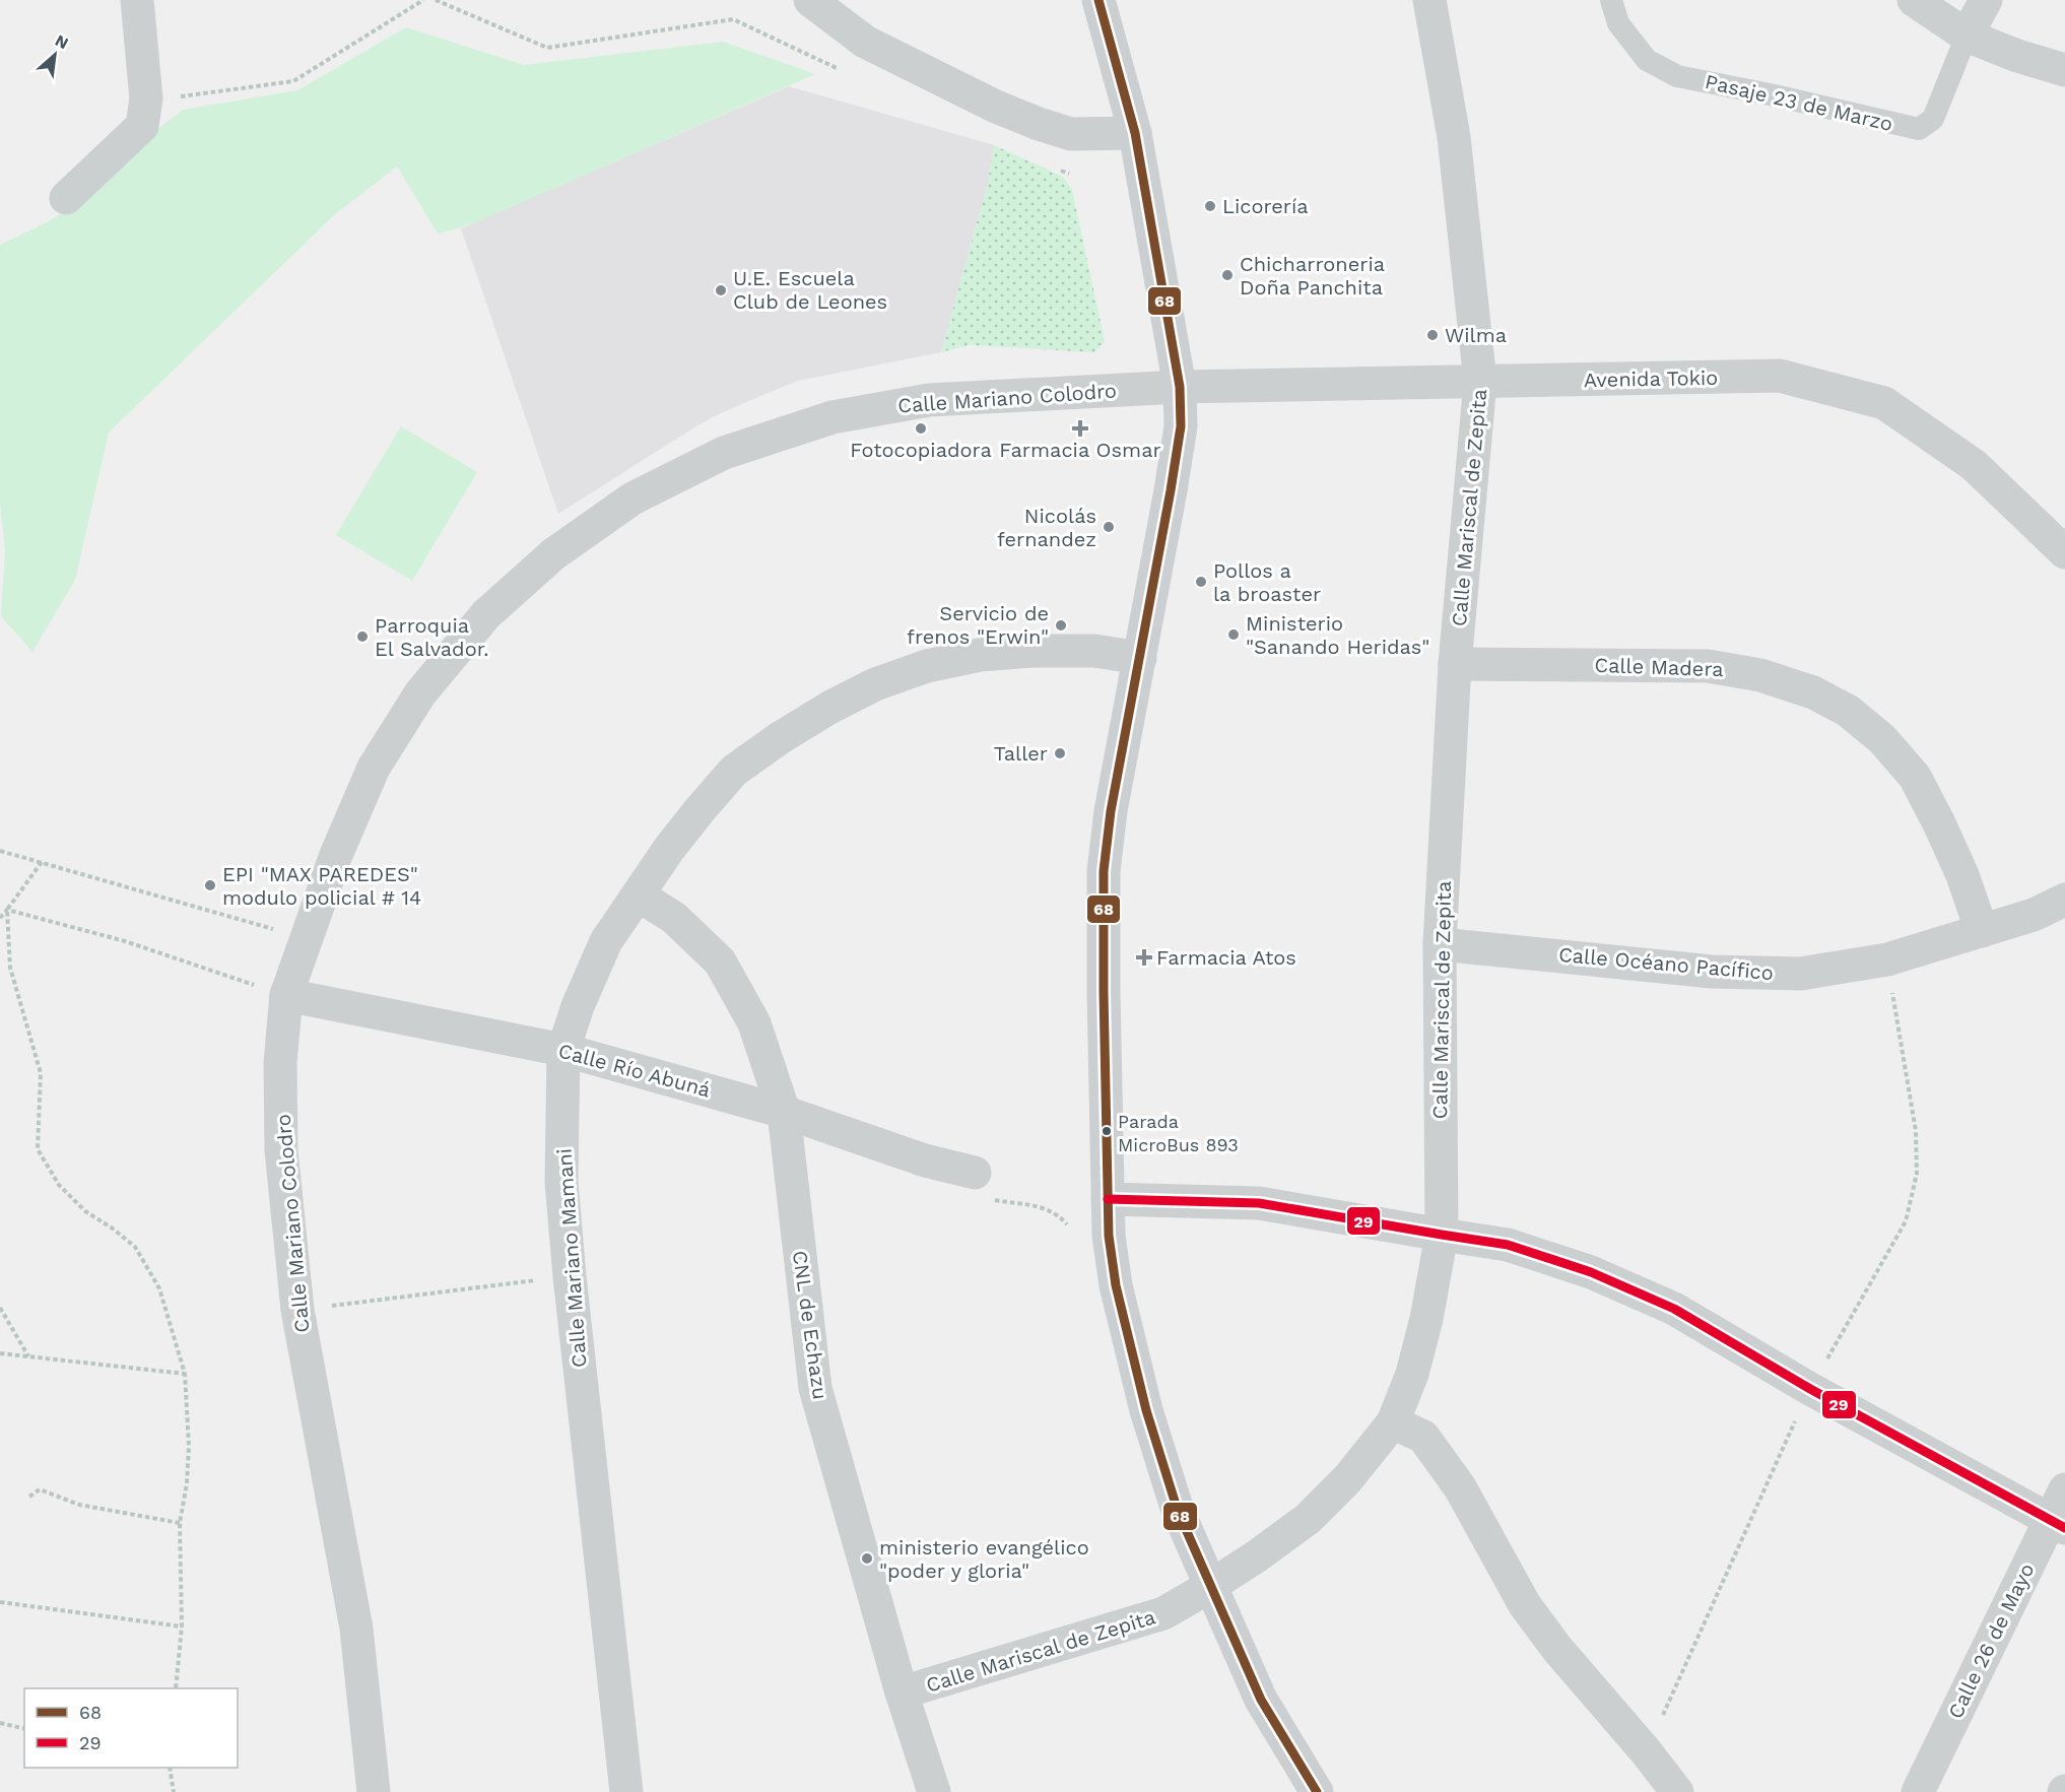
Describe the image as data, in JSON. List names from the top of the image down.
{
  "streets": {
    "street": [
      "Avenida Tokio",
      "Calle Mariano Colodro",
      "Calle Mariscal de Zepita",
      "Calle Madera",
      "Calle Océano Pacífico",
      "Calle Río Abuná",
      "Calle Mariano Mamani",
      "CNL de Echazu",
      "Calle 26 de Mayo"
    ],
    "lane": ["Pasaje 23 de Marzo"]
  },
  "crossings": [
    ["Avenida Tokio", "Calle Mariano Colodro"],
    ["Avenida Tokio", "Calle Mariscal de Zepita"],
    ["Calle Mariano Colodro", "Calle Río Abuná"],
    ["Calle Mariscal de Zepita", "Calle Madera"],
    ["Calle Mariscal de Zepita", "Calle Océano Pacífico"],
    ["Calle Mariscal de Zepita", "CNL de Echazu"],
    ["Calle Madera", "Calle Océano Pacífico"],
    ["Calle Río Abuná", "Calle Mariano Mamani"],
    ["Calle Río Abuná", "CNL de Echazu"],
    ["Calle Mariano Mamani", "CNL de Echazu"]
  ],
  "places": {
    "other": [
      "Licorería",
      "Chicharroneria Doña Panchita",
      "U.E. Escuela Club de Leones",
      "Wilma",
      "Fotocopiadora",
      "Nicolás fernandez",
      "Pollos a la broaster",
      "Servicio de frenos \"Erwin\"",
      "Ministerio \"Sanando Heridas\"",
      "Parroquia El Salvador.",
      "Taller",
      "EPI \"MAX PAREDES\" modulo policial # 14",
      "Parada MicroBus 893",
      "ministerio evangélico \"poder y gloria\""
    ],
    "health": ["Farmacia Osmar", "Farmacia Atos"]
  },
  "lines": ["transit line 68", "transit line 29"],
  "legend": ["68", "29"],
  "north": "top right"
}
